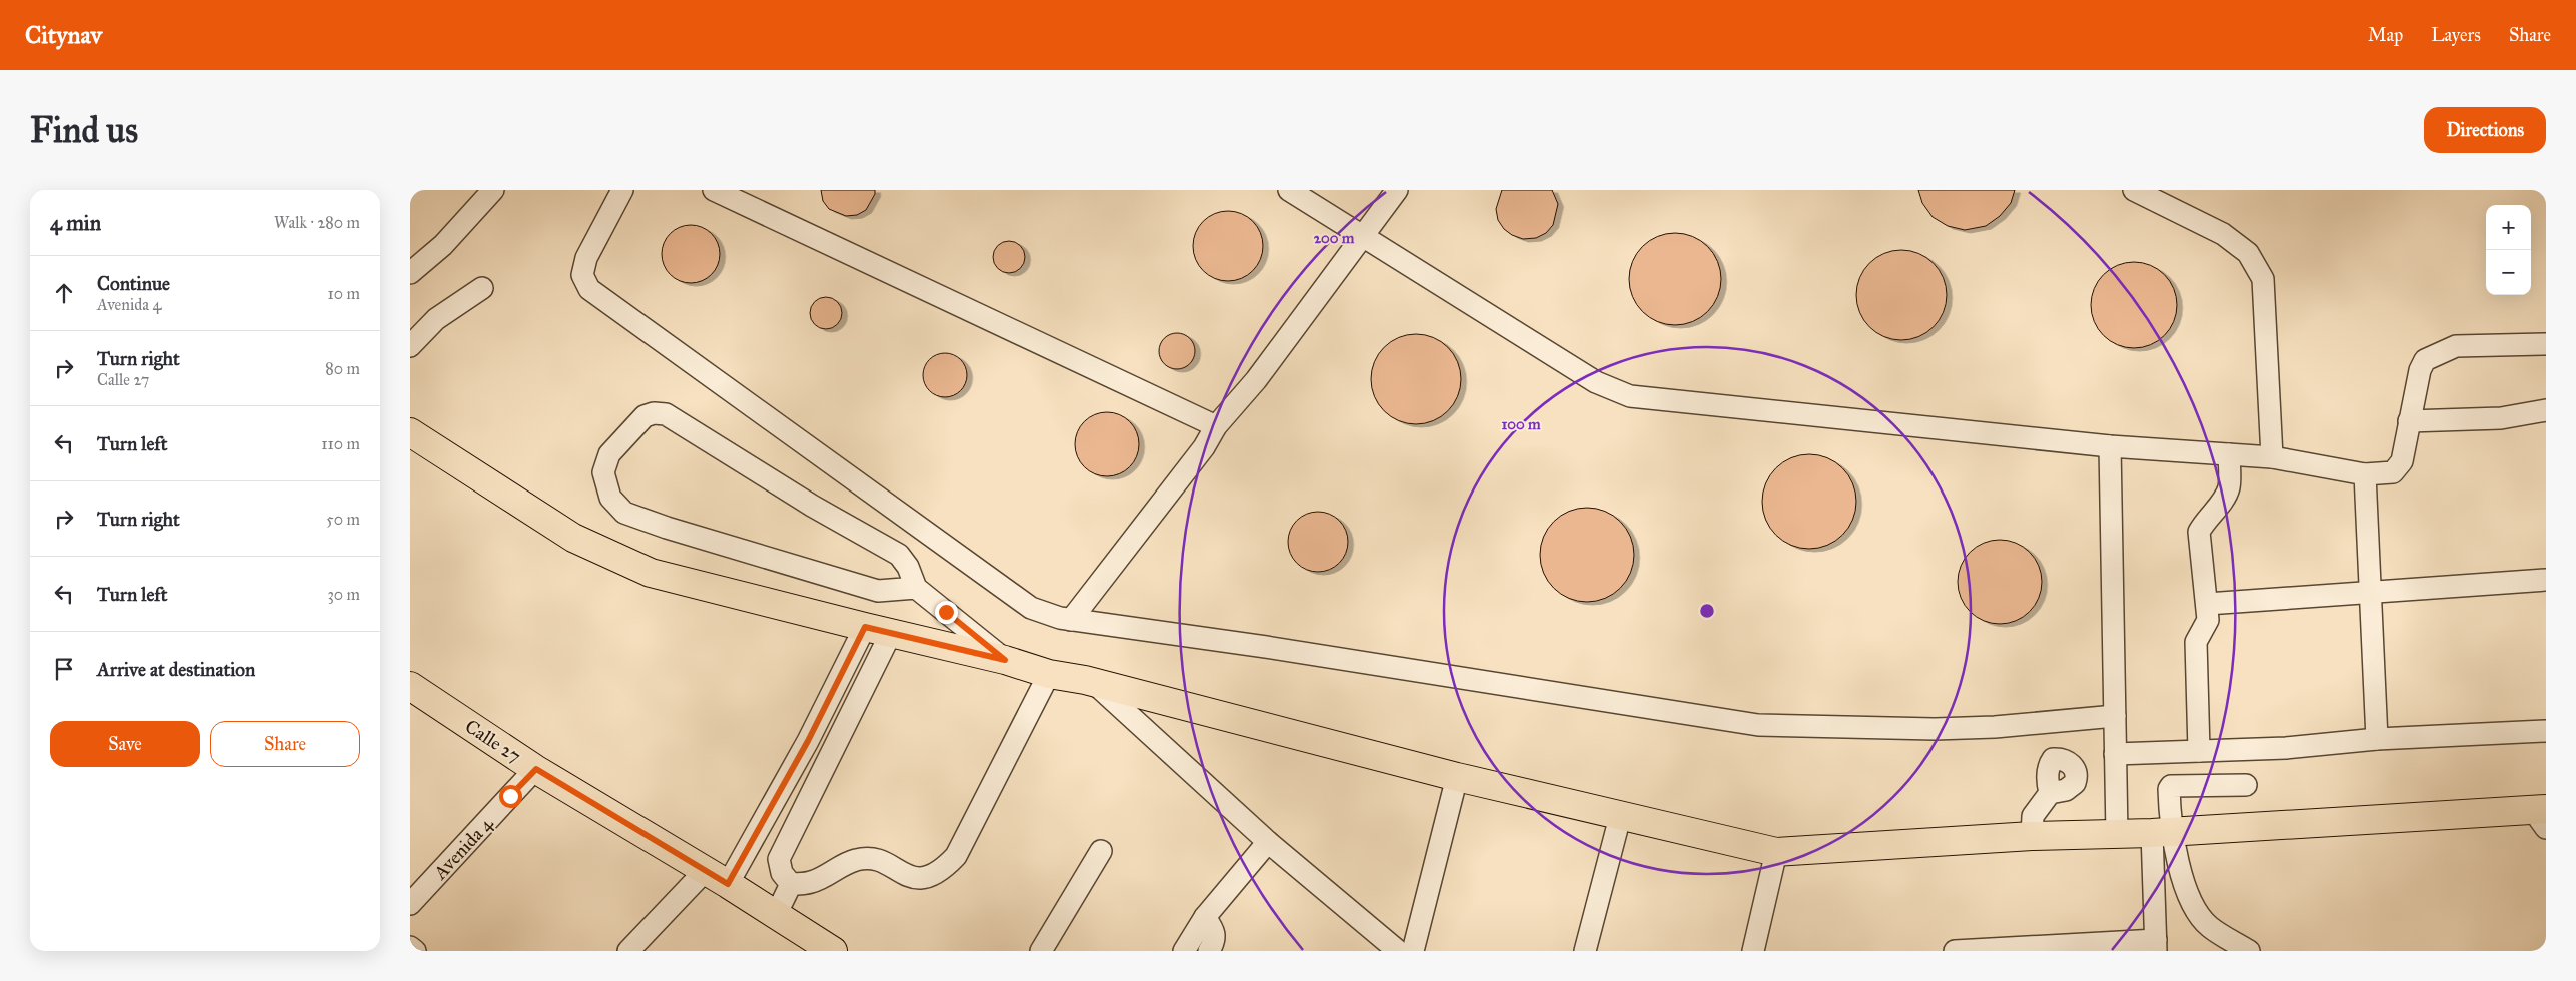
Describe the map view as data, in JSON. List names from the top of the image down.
{
  "streets": {
    "main road": ["Calle 27"],
    "street": ["Avenida 4"]
  },
  "crossings": [
    ["Calle 27", "Avenida 4"]
  ],
  "page": {
    "header": "Citynav",
    "nav": ["Map", "Layers", "Share"],
    "buttons": [
      "Directions",
      ["Save", "Share"]
    ],
    "title": "Find us",
    "heading": ["4 min", "Walk · 280 m"],
    "map_buttons": ["+", "−"],
    "list": [
      ["Continue", "Avenida 4", "10 m"],
      ["Turn right", "Calle 27", "80 m"],
      ["Turn left", "110 m"],
      ["Turn right", "50 m"],
      ["Turn left", "30 m"],
      "Arrive at destination"
    ]
  },
  "rings": ["200 m", "100 m"]
}
